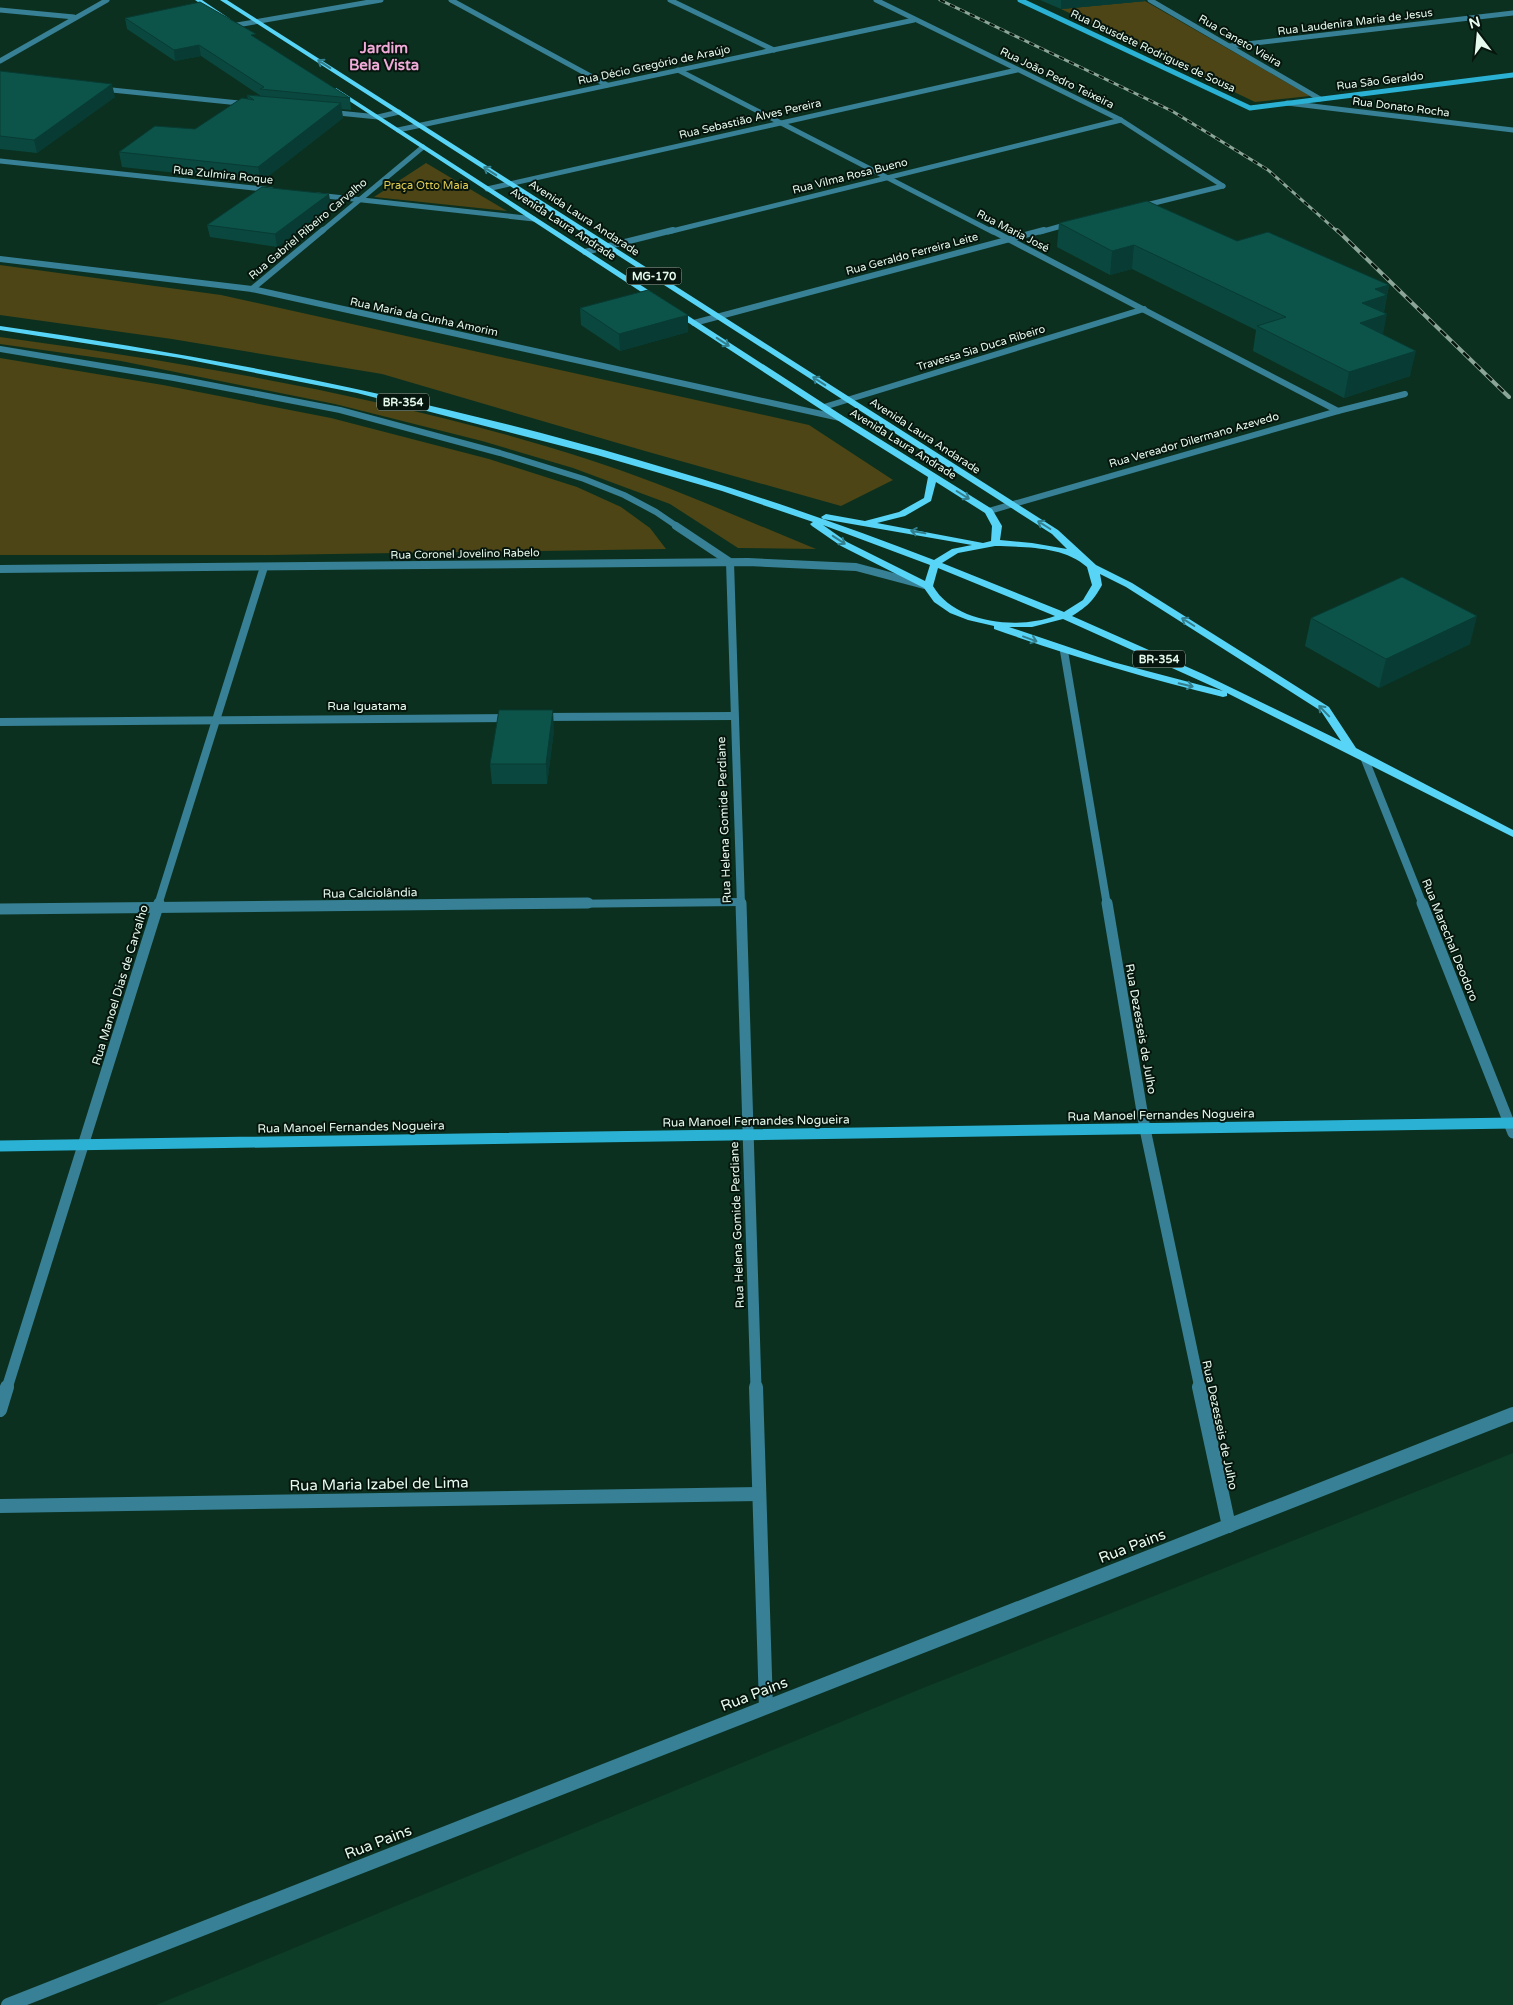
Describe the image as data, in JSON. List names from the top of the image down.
{
  "streets": {
    "main road": [
      "Avenida Laura Andarade",
      "Avenida Laura Andrade",
      "MG-170",
      "BR-354"
    ],
    "street": [
      "Rua Laudenira Maria de Jesus",
      "Rua Caneto Vieira",
      "Rua Deusdete Rodrigues de Sousa",
      "Rua Décio Gregório de Araújo",
      "Rua João Pedro Teixeira",
      "Rua São Geraldo",
      "Rua Donato Rocha",
      "Rua Sebastião Alves Pereira",
      "Rua Zulmira Roque",
      "Rua Vilma Rosa Bueno",
      "Rua Gabriel Ribeiro Carvalho",
      "Rua Maria José",
      "Rua Geraldo Ferreira Leite",
      "Rua Maria da Cunha Amorim",
      "Travessa Sia Duca Ribeiro",
      "Rua Vereador Dilermano Azevedo",
      "Rua Coronel Jovelino Rabelo",
      "Rua Iguatama",
      "Rua Helena Gomide Perdiane",
      "Rua Calciolândia",
      "Rua Marechal Deodoro",
      "Rua Manoel Dias de Carvalho",
      "Rua Dezesseis de Julho",
      "Rua Manoel Fernandes Nogueira",
      "Rua Maria Izabel de Lima",
      "Rua Pains"
    ]
  },
  "crossings": [
    ["Rua Laudenira Maria de Jesus", "Rua Caneto Vieira"],
    ["Rua Caneto Vieira", "Rua São Geraldo"],
    ["Rua Deusdete Rodrigues de Sousa", "Rua São Geraldo"],
    ["Rua Décio Gregório de Araújo", "Rua João Pedro Teixeira"],
    ["Rua Décio Gregório de Araújo", "Avenida Laura Andarade"],
    ["Rua Décio Gregório de Araújo", "Avenida Laura Andrade"],
    ["Rua Décio Gregório de Araújo", "Rua Maria José"],
    ["Rua João Pedro Teixeira", "Rua Sebastião Alves Pereira"],
    ["Rua João Pedro Teixeira", "Rua Vilma Rosa Bueno"],
    ["Rua São Geraldo", "Rua Donato Rocha"],
    ["Rua Sebastião Alves Pereira", "Avenida Laura Andarade"],
    ["Rua Sebastião Alves Pereira", "Avenida Laura Andrade"],
    ["Rua Sebastião Alves Pereira", "Rua Maria José"],
    ["Rua Vilma Rosa Bueno", "Avenida Laura Andarade"],
    ["Rua Vilma Rosa Bueno", "Avenida Laura Andrade"],
    ["Rua Vilma Rosa Bueno", "Rua Maria José"],
    ["Avenida Laura Andarade", "Rua Geraldo Ferreira Leite"],
    ["Avenida Laura Andarade", "Travessa Sia Duca Ribeiro"],
    ["Avenida Laura Andarade", "Rua Vereador Dilermano Azevedo"],
    ["Avenida Laura Andrade", "Rua Gabriel Ribeiro Carvalho"],
    ["Avenida Laura Andrade", "Rua Geraldo Ferreira Leite"],
    ["Avenida Laura Andrade", "Rua Maria da Cunha Amorim"],
    ["Avenida Laura Andrade", "Travessa Sia Duca Ribeiro"],
    ["Avenida Laura Andrade", "Rua Vereador Dilermano Azevedo"],
    ["Rua Gabriel Ribeiro Carvalho", "Rua Maria da Cunha Amorim"],
    ["Rua Maria José", "Rua Geraldo Ferreira Leite"],
    ["Rua Maria José", "Travessa Sia Duca Ribeiro"],
    ["Rua Maria José", "Rua Vereador Dilermano Azevedo"],
    ["BR-354", "Rua Marechal Deodoro"],
    ["Rua Coronel Jovelino Rabelo", "Rua Helena Gomide Perdiane"],
    ["Rua Coronel Jovelino Rabelo", "Rua Manoel Dias de Carvalho"],
    ["Rua Iguatama", "Rua Manoel Dias de Carvalho"],
    ["Rua Helena Gomide Perdiane", "Rua Calciolândia"],
    ["Rua Helena Gomide Perdiane", "Rua Manoel Fernandes Nogueira"],
    ["Rua Helena Gomide Perdiane", "Rua Maria Izabel de Lima"],
    ["Rua Helena Gomide Perdiane", "Rua Pains"],
    ["Rua Calciolândia", "Rua Manoel Dias de Carvalho"],
    ["Rua Marechal Deodoro", "Rua Manoel Fernandes Nogueira"],
    ["Rua Manoel Dias de Carvalho", "Rua Manoel Fernandes Nogueira"],
    ["Rua Dezesseis de Julho", "Rua Manoel Fernandes Nogueira"],
    ["Rua Dezesseis de Julho", "Rua Pains"]
  ],
  "districts": ["Jardim Bela Vista"],
  "parks": ["Praça Otto Maia"],
  "north": "top"
}
